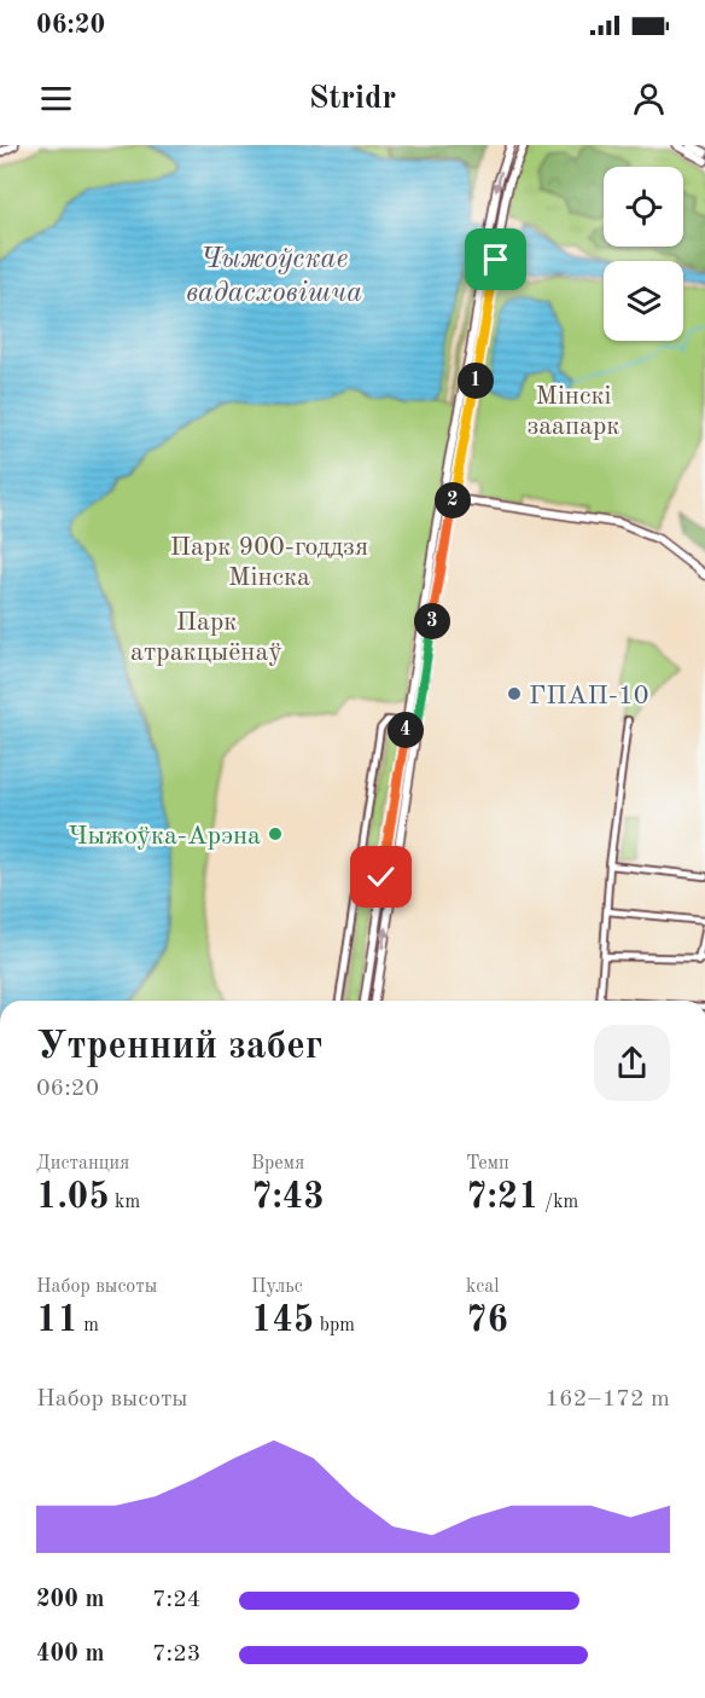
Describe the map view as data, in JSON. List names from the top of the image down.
{
  "water": ["Чыжоўскае вадасховішча"],
  "parks": ["Мінскі заапарк", "Парк 900-годдзя Мінска", "Парк атракцыёнаў"],
  "places": ["ГПАП-10", "Чыжоўка-Арэна"],
  "page": {
    "status": "06:20",
    "header": "Stridr",
    "pins": [
      "1",
      "2",
      "3",
      "4"
    ],
    "heading": ["Утренний забег", "06:20"],
    "stats": [
      ["Дистанция", "1.05 km"],
      ["Время", "7:43"],
      ["Темп", "7:21 /km"],
      ["Набор высоты", "11 m"],
      ["Пульс", "145 bpm"],
      ["kcal", "76"]
    ],
    "chart": ["Набор высоты", "162–172 m"],
    "list": [
      {
        "name": "200 m",
        "note": "7:24"
      },
      {
        "name": "400 m",
        "note": "7:23"
      }
    ]
  }
}
